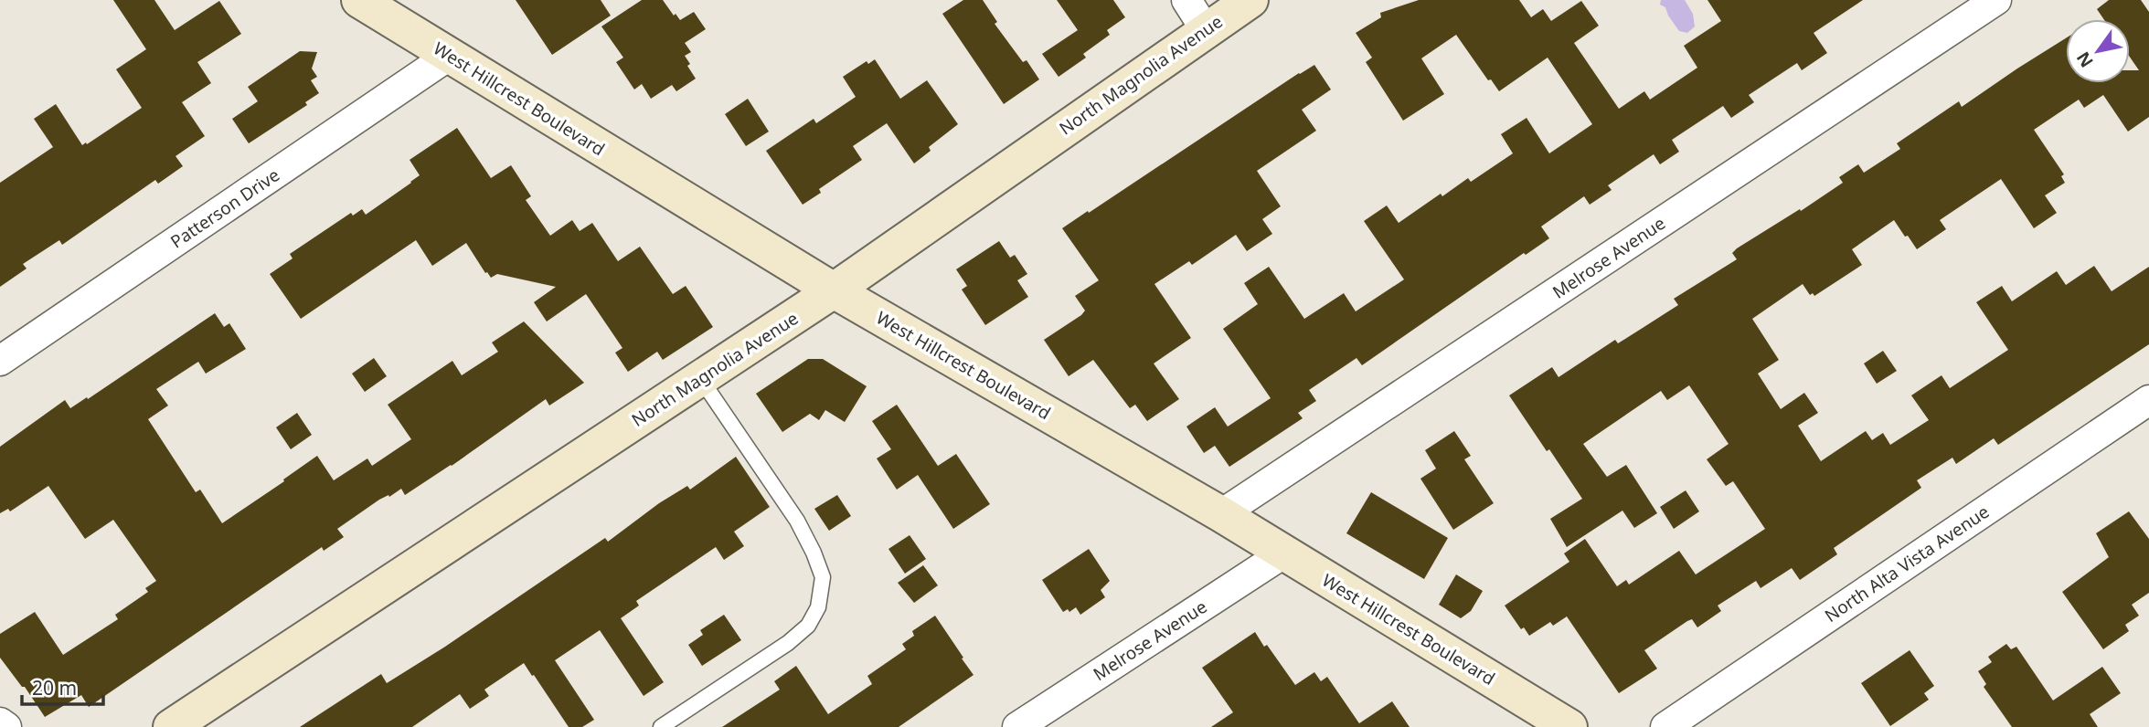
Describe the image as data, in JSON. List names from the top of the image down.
{
  "streets": {
    "street": [
      "North Magnolia Avenue",
      "West Hillcrest Boulevard",
      "Patterson Drive",
      "Melrose Avenue",
      "North Alta Vista Avenue"
    ]
  },
  "crossings": [
    ["North Magnolia Avenue", "West Hillcrest Boulevard"],
    ["West Hillcrest Boulevard", "Patterson Drive"],
    ["West Hillcrest Boulevard", "Melrose Avenue"]
  ],
  "scale_bar": "20 m",
  "north": "bottom left"
}
